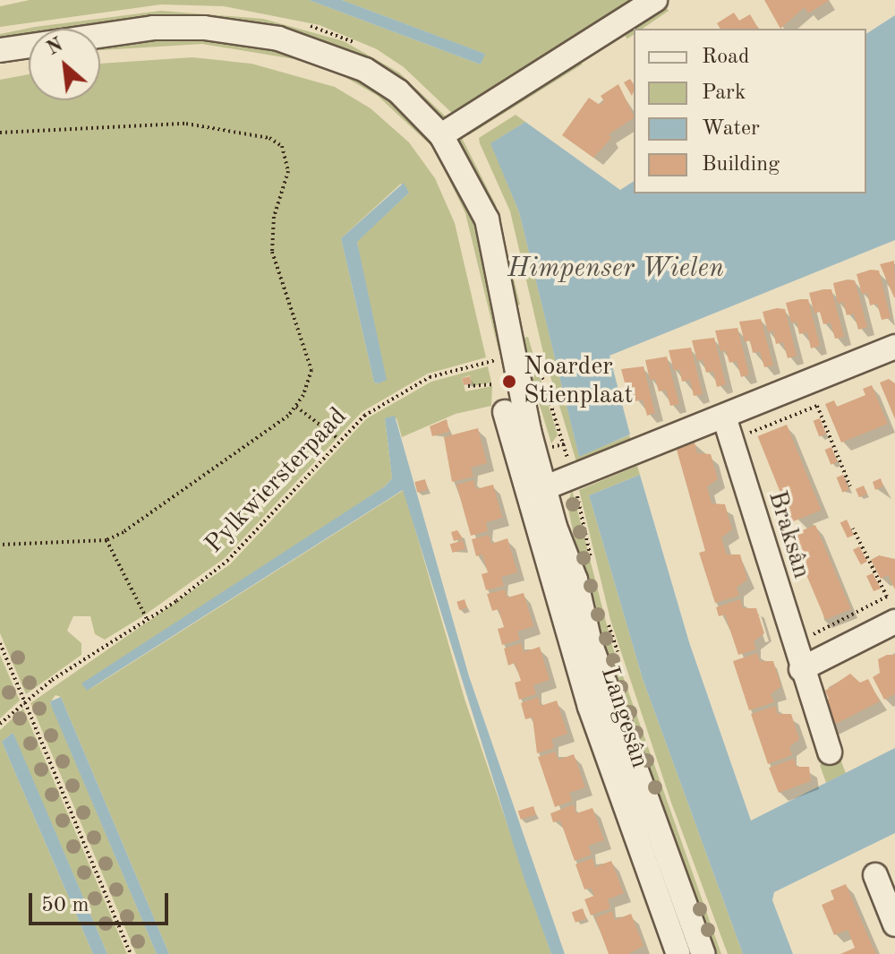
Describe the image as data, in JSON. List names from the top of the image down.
{
  "streets": {
    "street": ["Braksân", "Langesân"],
    "path": ["Pylkwiersterpaad"]
  },
  "crossings": [
    ["Pylkwiersterpaad", "Langesân"]
  ],
  "water": ["Himpenser Wielen"],
  "places": ["Noarder Stienplaat"],
  "legend": [
    "Road",
    "Park",
    "Water",
    "Building"
  ],
  "scale_bar": "50 m",
  "north": "top left"
}
